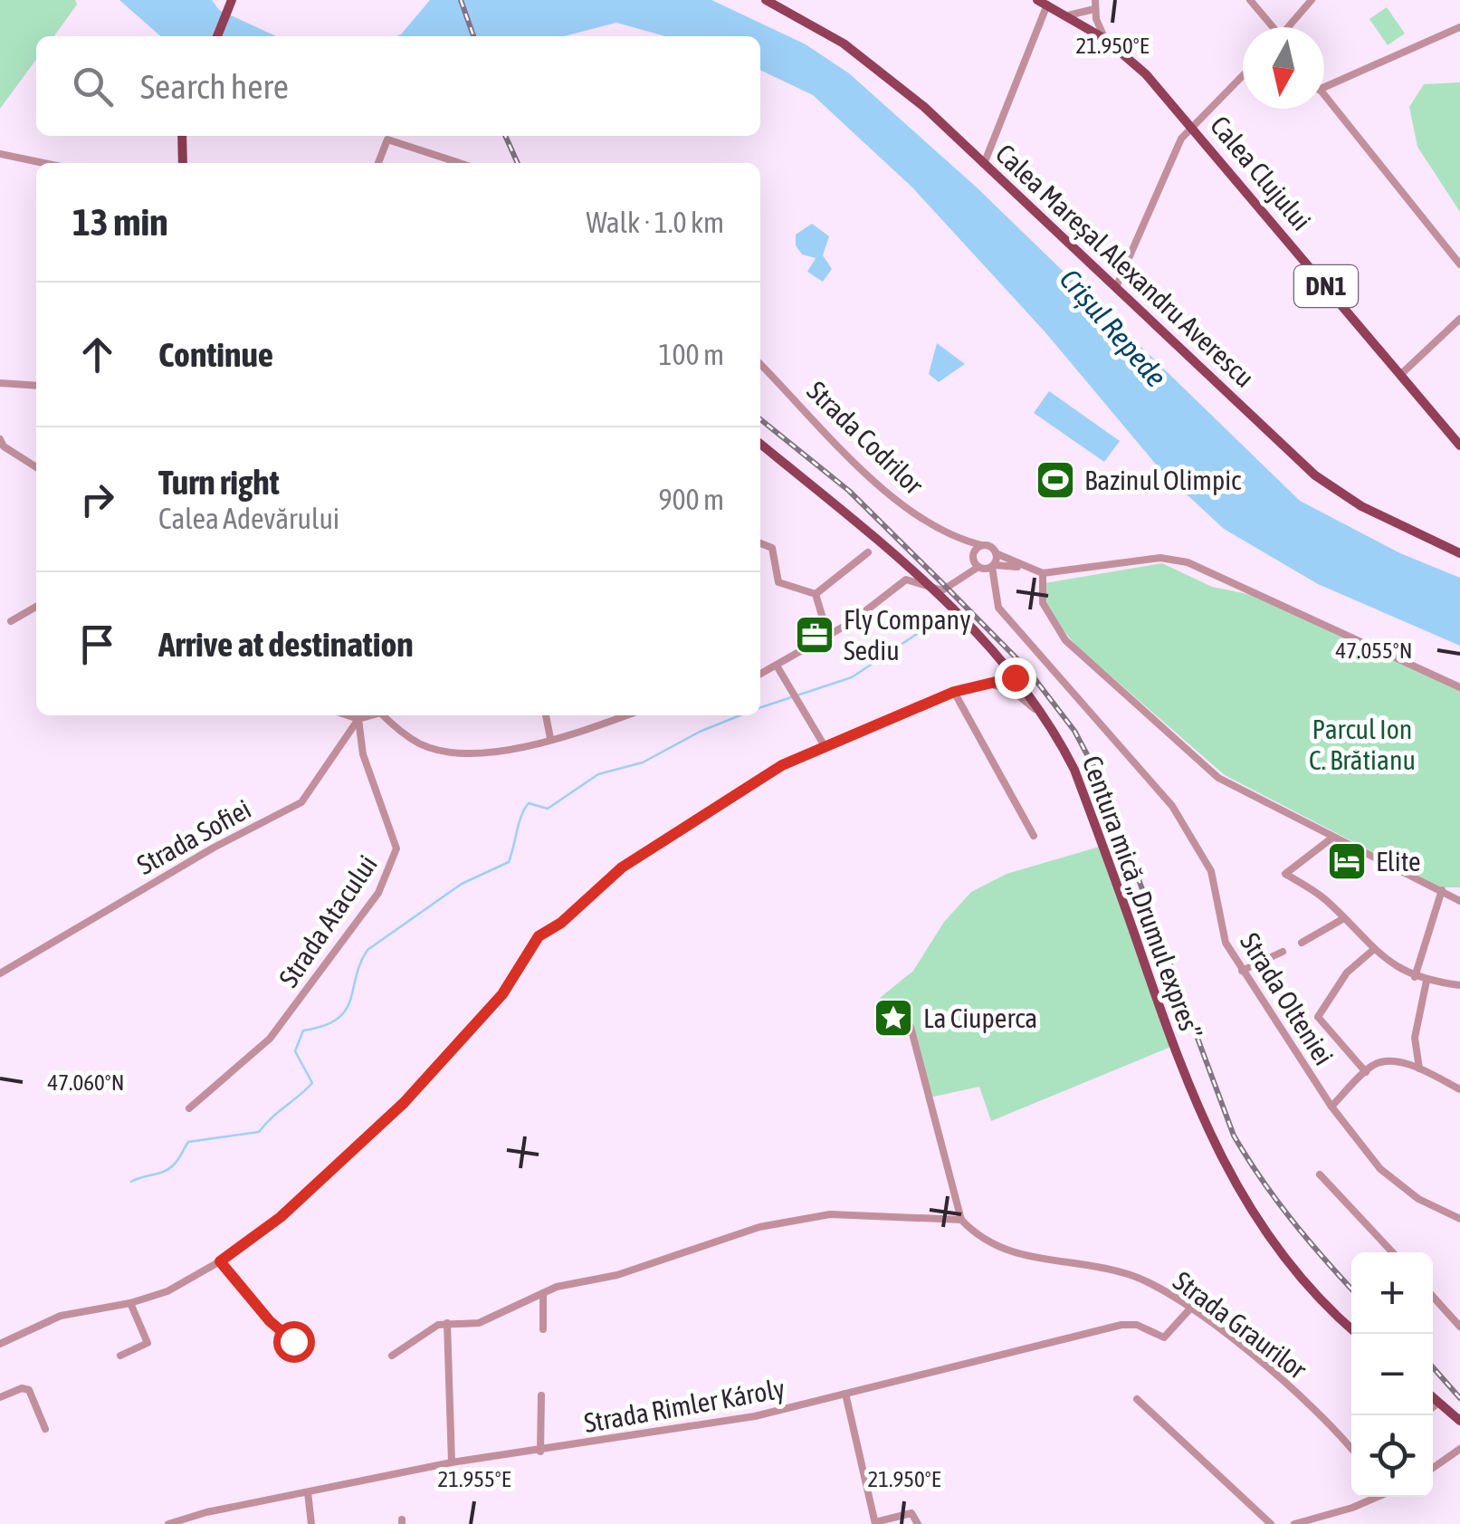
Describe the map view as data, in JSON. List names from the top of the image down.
{
  "streets": {
    "main road": [
      "Calea Clujului",
      "Calea Mareșal Alexandru Averescu",
      "DN1",
      "Centura mică „Drumul expres”"
    ],
    "street": [
      "Strada Codrilor",
      "Strada Sofiei",
      "Strada Atacului",
      "Strada Olteniei",
      "Strada Graurilor",
      "Strada Rimler Károly"
    ]
  },
  "crossings": [
    ["Strada Codrilor", "Strada Olteniei"],
    ["Strada Sofiei", "Strada Atacului"],
    ["Strada Graurilor", "Strada Rimler Károly"]
  ],
  "water": ["Crișul Repede"],
  "parks": ["Parcul Ion C. Brătianu"],
  "places": {
    "sports": ["Bazinul Olimpic"],
    "office": ["Fly Company Sediu"],
    "hotel": ["Elite"],
    "place": ["La Ciuperca"]
  },
  "north": "bottom",
  "page": {
    "search": "Search here",
    "heading": ["13 min", "Walk · 1.0 km"],
    "list": [
      ["Continue", "100 m"],
      ["Turn right", "Calea Adevărului", "900 m"],
      "Arrive at destination"
    ],
    "map_buttons": ["+", "−"]
  },
  "coordinates": [
    "21.950°E",
    "47.055°N",
    "47.060°N",
    "21.955°E"
  ]
}
